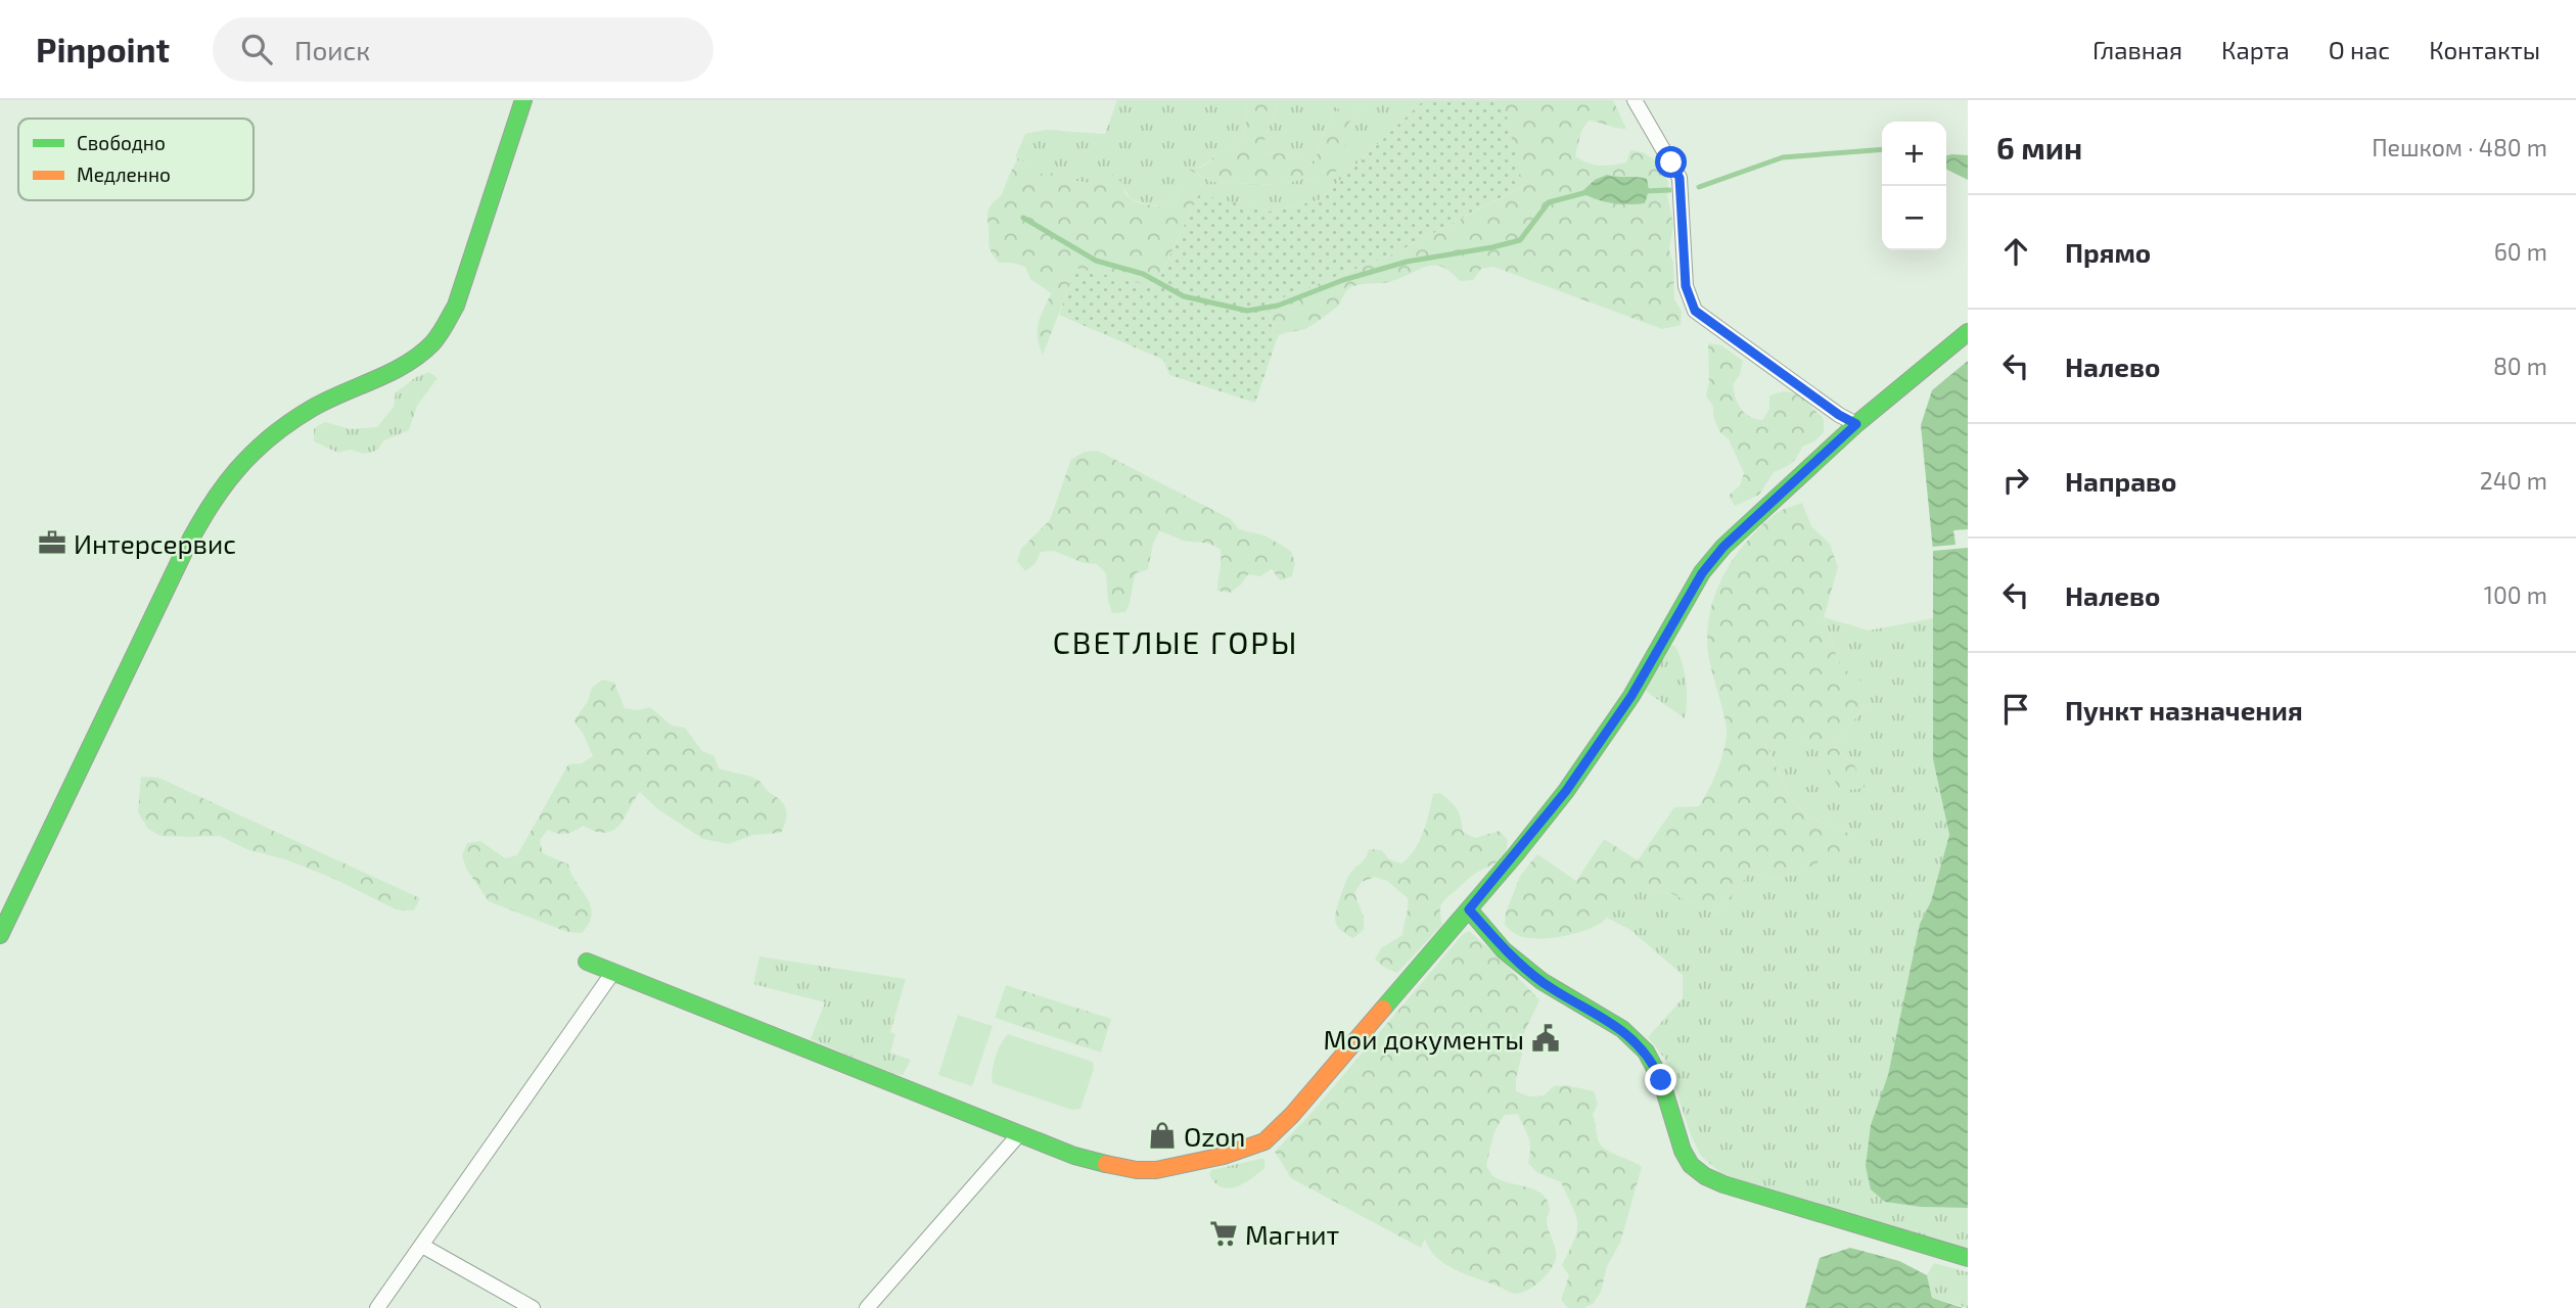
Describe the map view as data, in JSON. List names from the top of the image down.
{
  "districts": ["СВЕТЛЫЕ ГОРЫ"],
  "places": {
    "office": ["Интерсервис"],
    "public building": ["Мои документы"],
    "shop": ["Ozon"],
    "supermarket": ["Магнит"]
  },
  "legend": ["Свободно", "Медленно"],
  "page": {
    "header": "Pinpoint",
    "search": "Поиск",
    "nav": [
      "Главная",
      "Карта",
      "О нас",
      "Контакты"
    ],
    "heading": ["6 мин", "Пешком · 480 m"],
    "map_buttons": ["+", "−"],
    "list": [
      ["Прямо", "60 m"],
      ["Налево", "80 m"],
      ["Направо", "240 m"],
      ["Налево", "100 m"],
      "Пункт назначения"
    ]
  }
}
